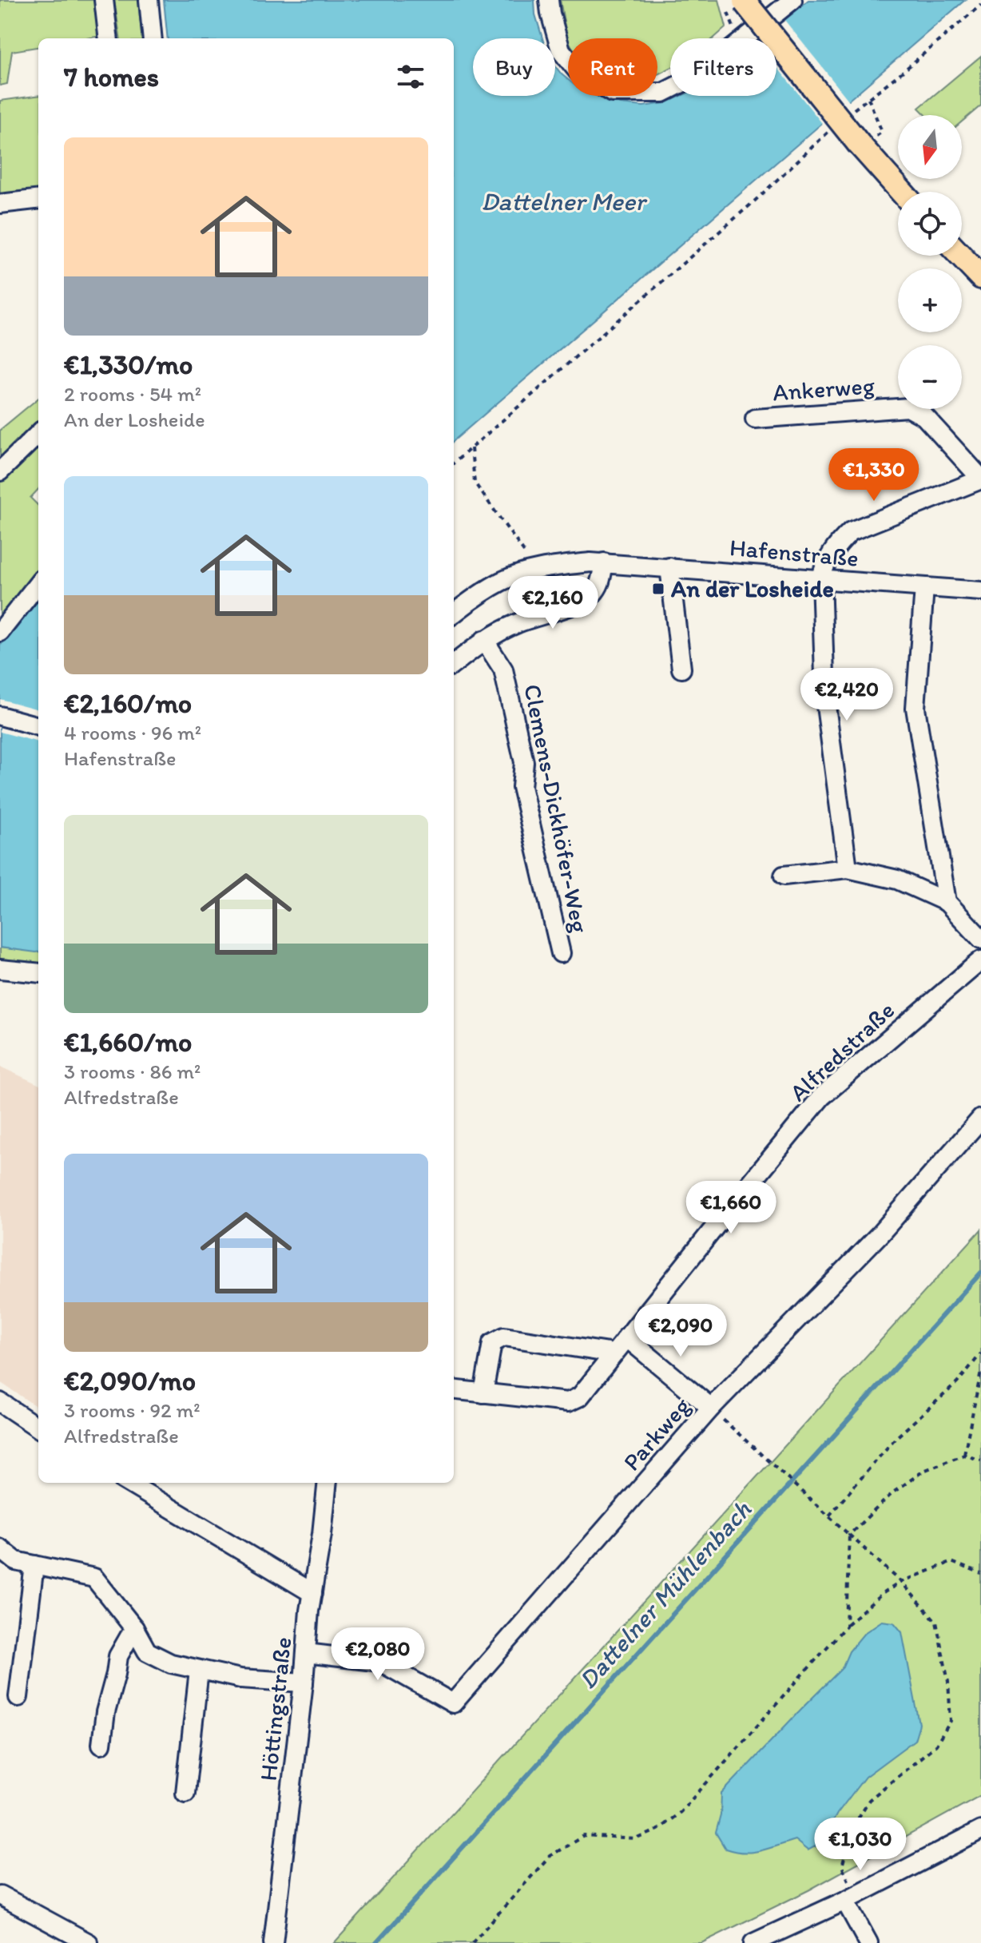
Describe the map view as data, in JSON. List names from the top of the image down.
{
  "streets": {
    "street": [
      "Ankerweg",
      "Hafenstraße",
      "Clemens-Dickhöfer-Weg",
      "Alfredstraße",
      "Parkweg",
      "Höttingstraße"
    ]
  },
  "crossings": [
    ["Parkweg", "Höttingstraße"]
  ],
  "water": ["Dattelner Meer", "Dattelner Mühlenbach"],
  "places": {
    "transit": ["An der Losheide"]
  },
  "north": "bottom",
  "page": {
    "chip": ["Buy", "Rent", "Filters"],
    "heading": "7 homes",
    "map_buttons": ["+", "−"],
    "list": [
      {
        "name": "€1,330/mo",
        "note": "2 rooms · 54 m² · An der Losheide"
      },
      {
        "name": "€2,160/mo",
        "note": "4 rooms · 96 m² · Hafenstraße"
      },
      {
        "name": "€1,660/mo",
        "note": "3 rooms · 86 m² · Alfredstraße"
      },
      {
        "name": "€2,090/mo",
        "note": "3 rooms · 92 m² · Alfredstraße"
      }
    ],
    "price": [
      "€1,330",
      "€2,160",
      "€2,420",
      "€1,660",
      "€2,090",
      "€2,080",
      "€1,030"
    ]
  }
}
